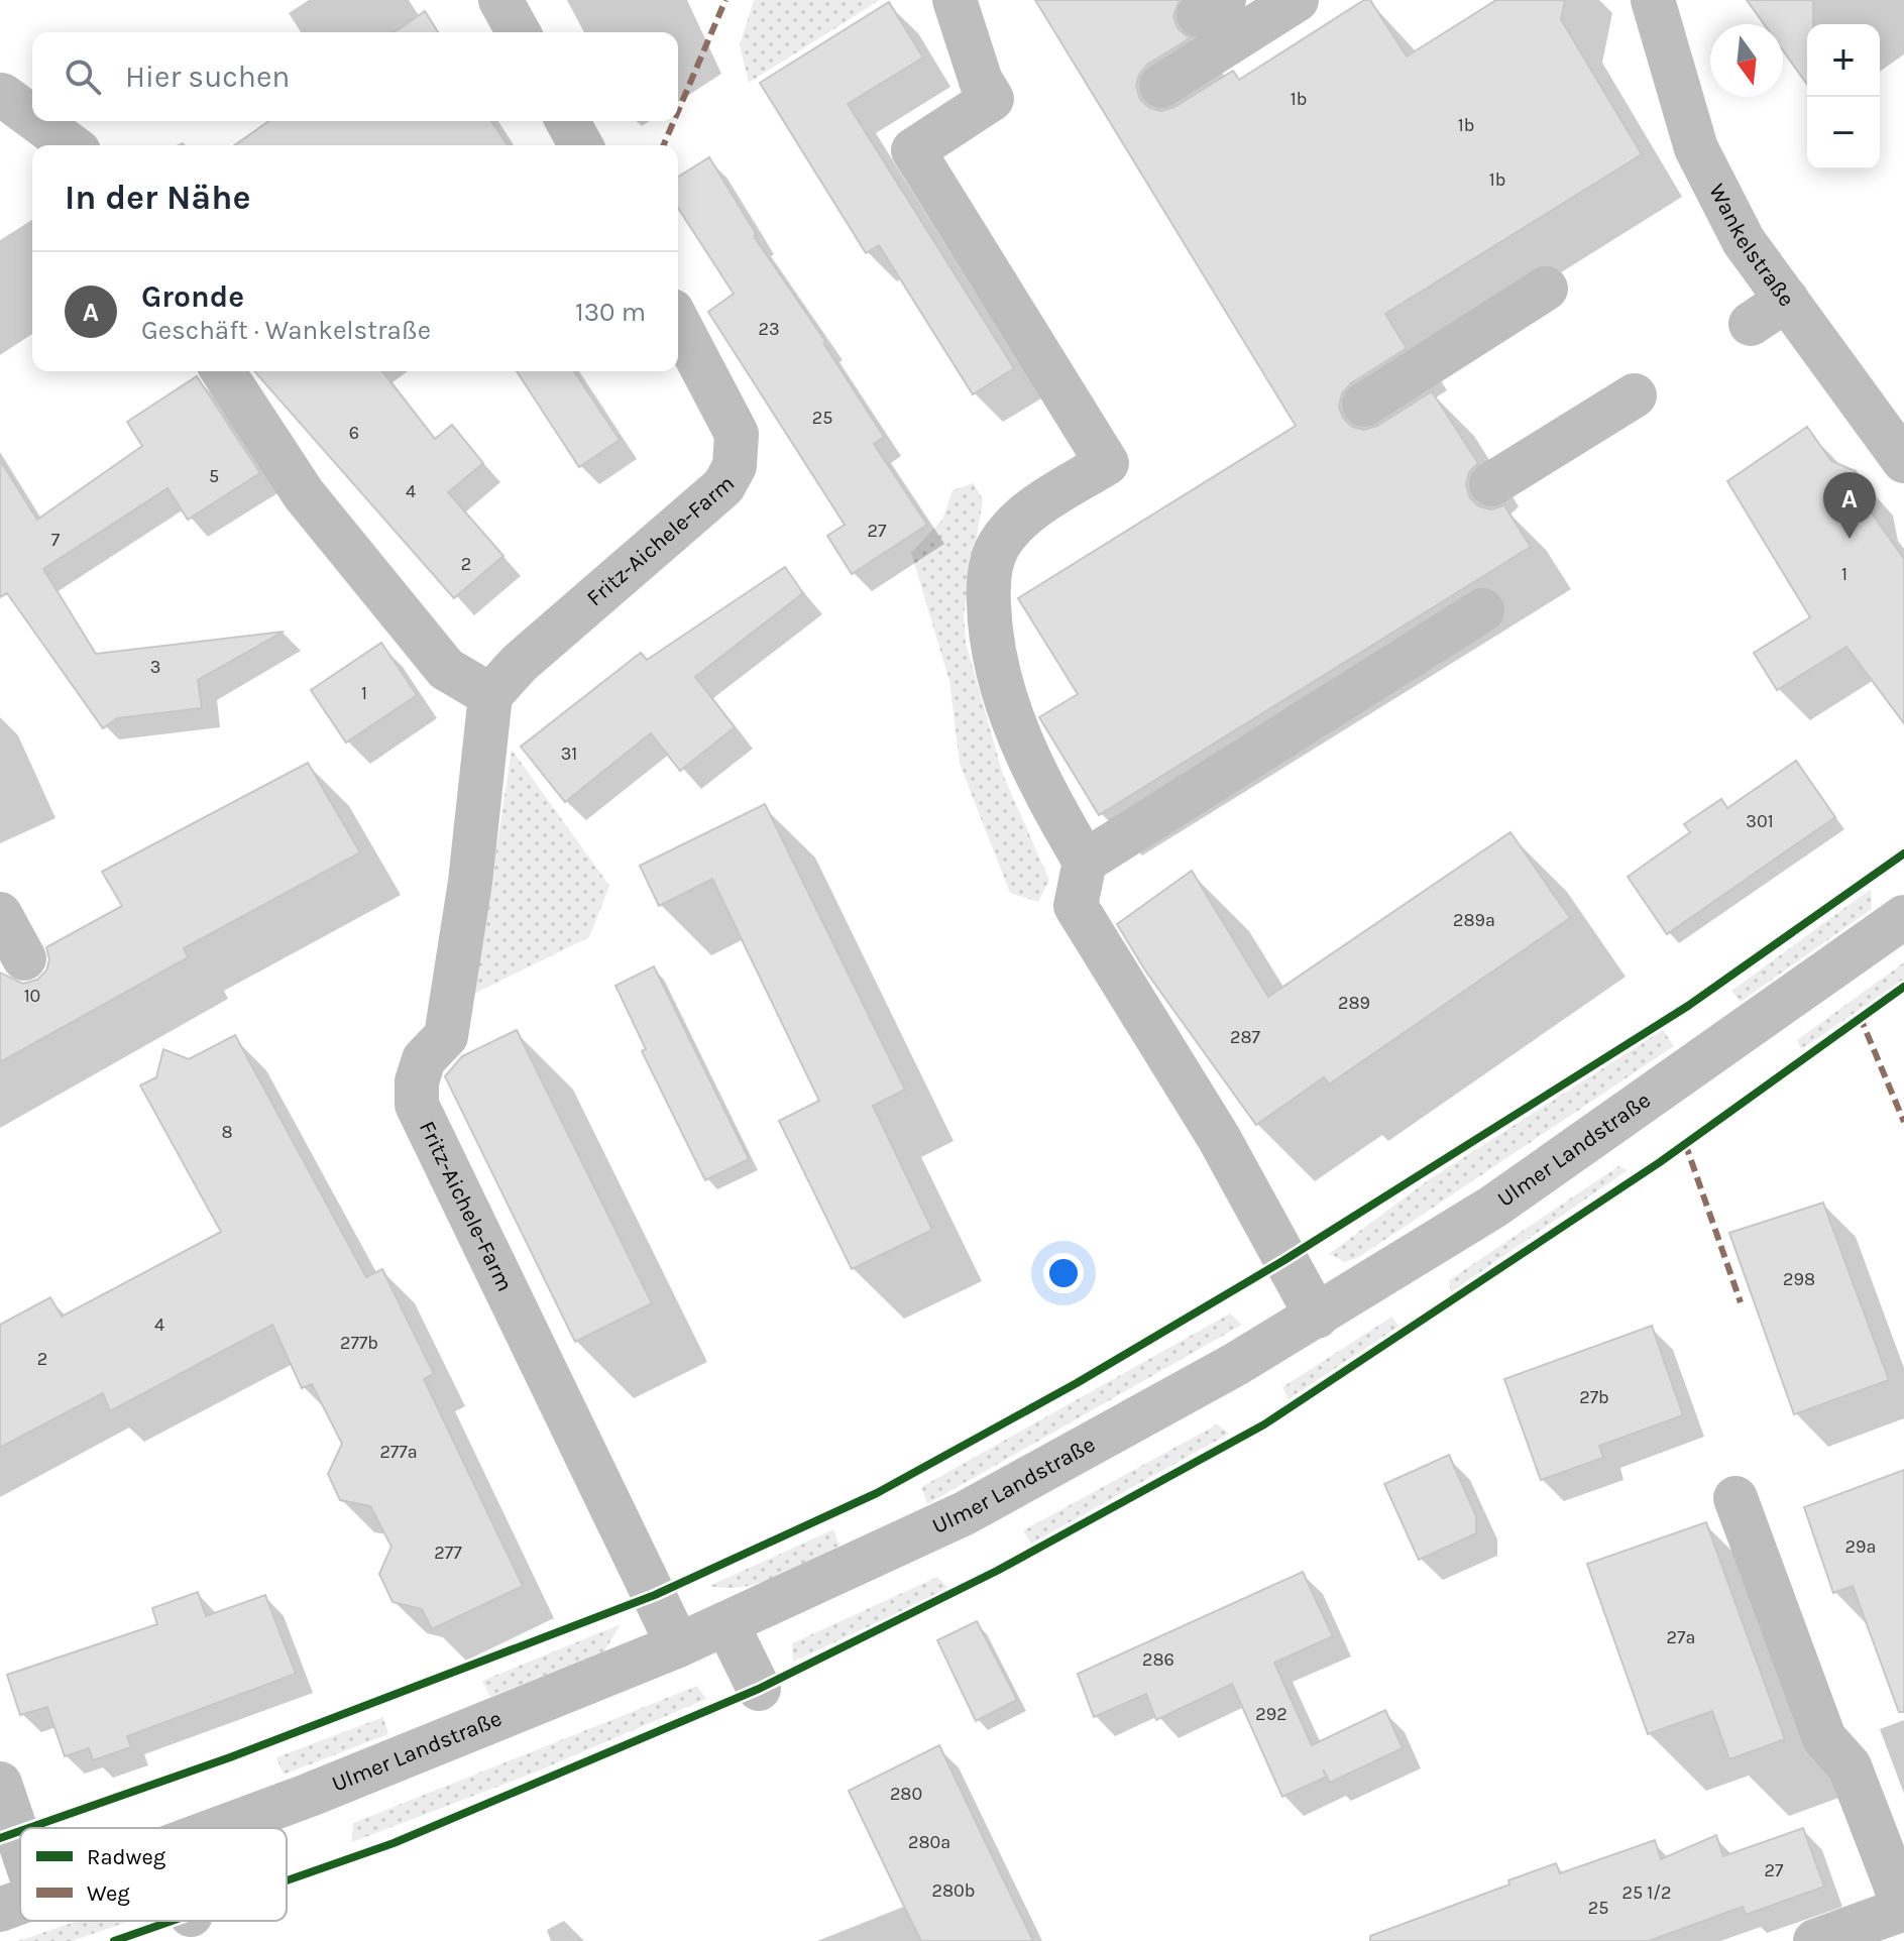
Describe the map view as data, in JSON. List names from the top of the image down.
{
  "streets": {
    "street": ["Wankelstraße", "Fritz-Aichele-Farm", "Ulmer Landstraße"]
  },
  "crossings": [
    ["Fritz-Aichele-Farm", "Ulmer Landstraße"]
  ],
  "house_numbers": [
    "1b",
    "1b",
    "1b",
    "23",
    "25",
    "6",
    "5",
    "4",
    "27",
    "7",
    "2",
    "1",
    "3",
    "1",
    "31",
    "301",
    "289a",
    "10",
    "289",
    "287",
    "8",
    "298",
    "4",
    "277b",
    "2",
    "27b",
    "277a",
    "29a",
    "277",
    "27a",
    "286",
    "292",
    "280",
    "280a",
    "27",
    "280b",
    "25 1/2",
    "25"
  ],
  "legend": ["Radweg", "Weg"],
  "north": "bottom",
  "page": {
    "map_buttons": ["+", "−"],
    "search": "Hier suchen",
    "heading": "In der Nähe",
    "list": [
      {
        "mark": "A",
        "name": "Gronde",
        "note": "Geschäft · Wankelstraße",
        "value": "130 m"
      }
    ],
    "pins": "A"
  }
}
